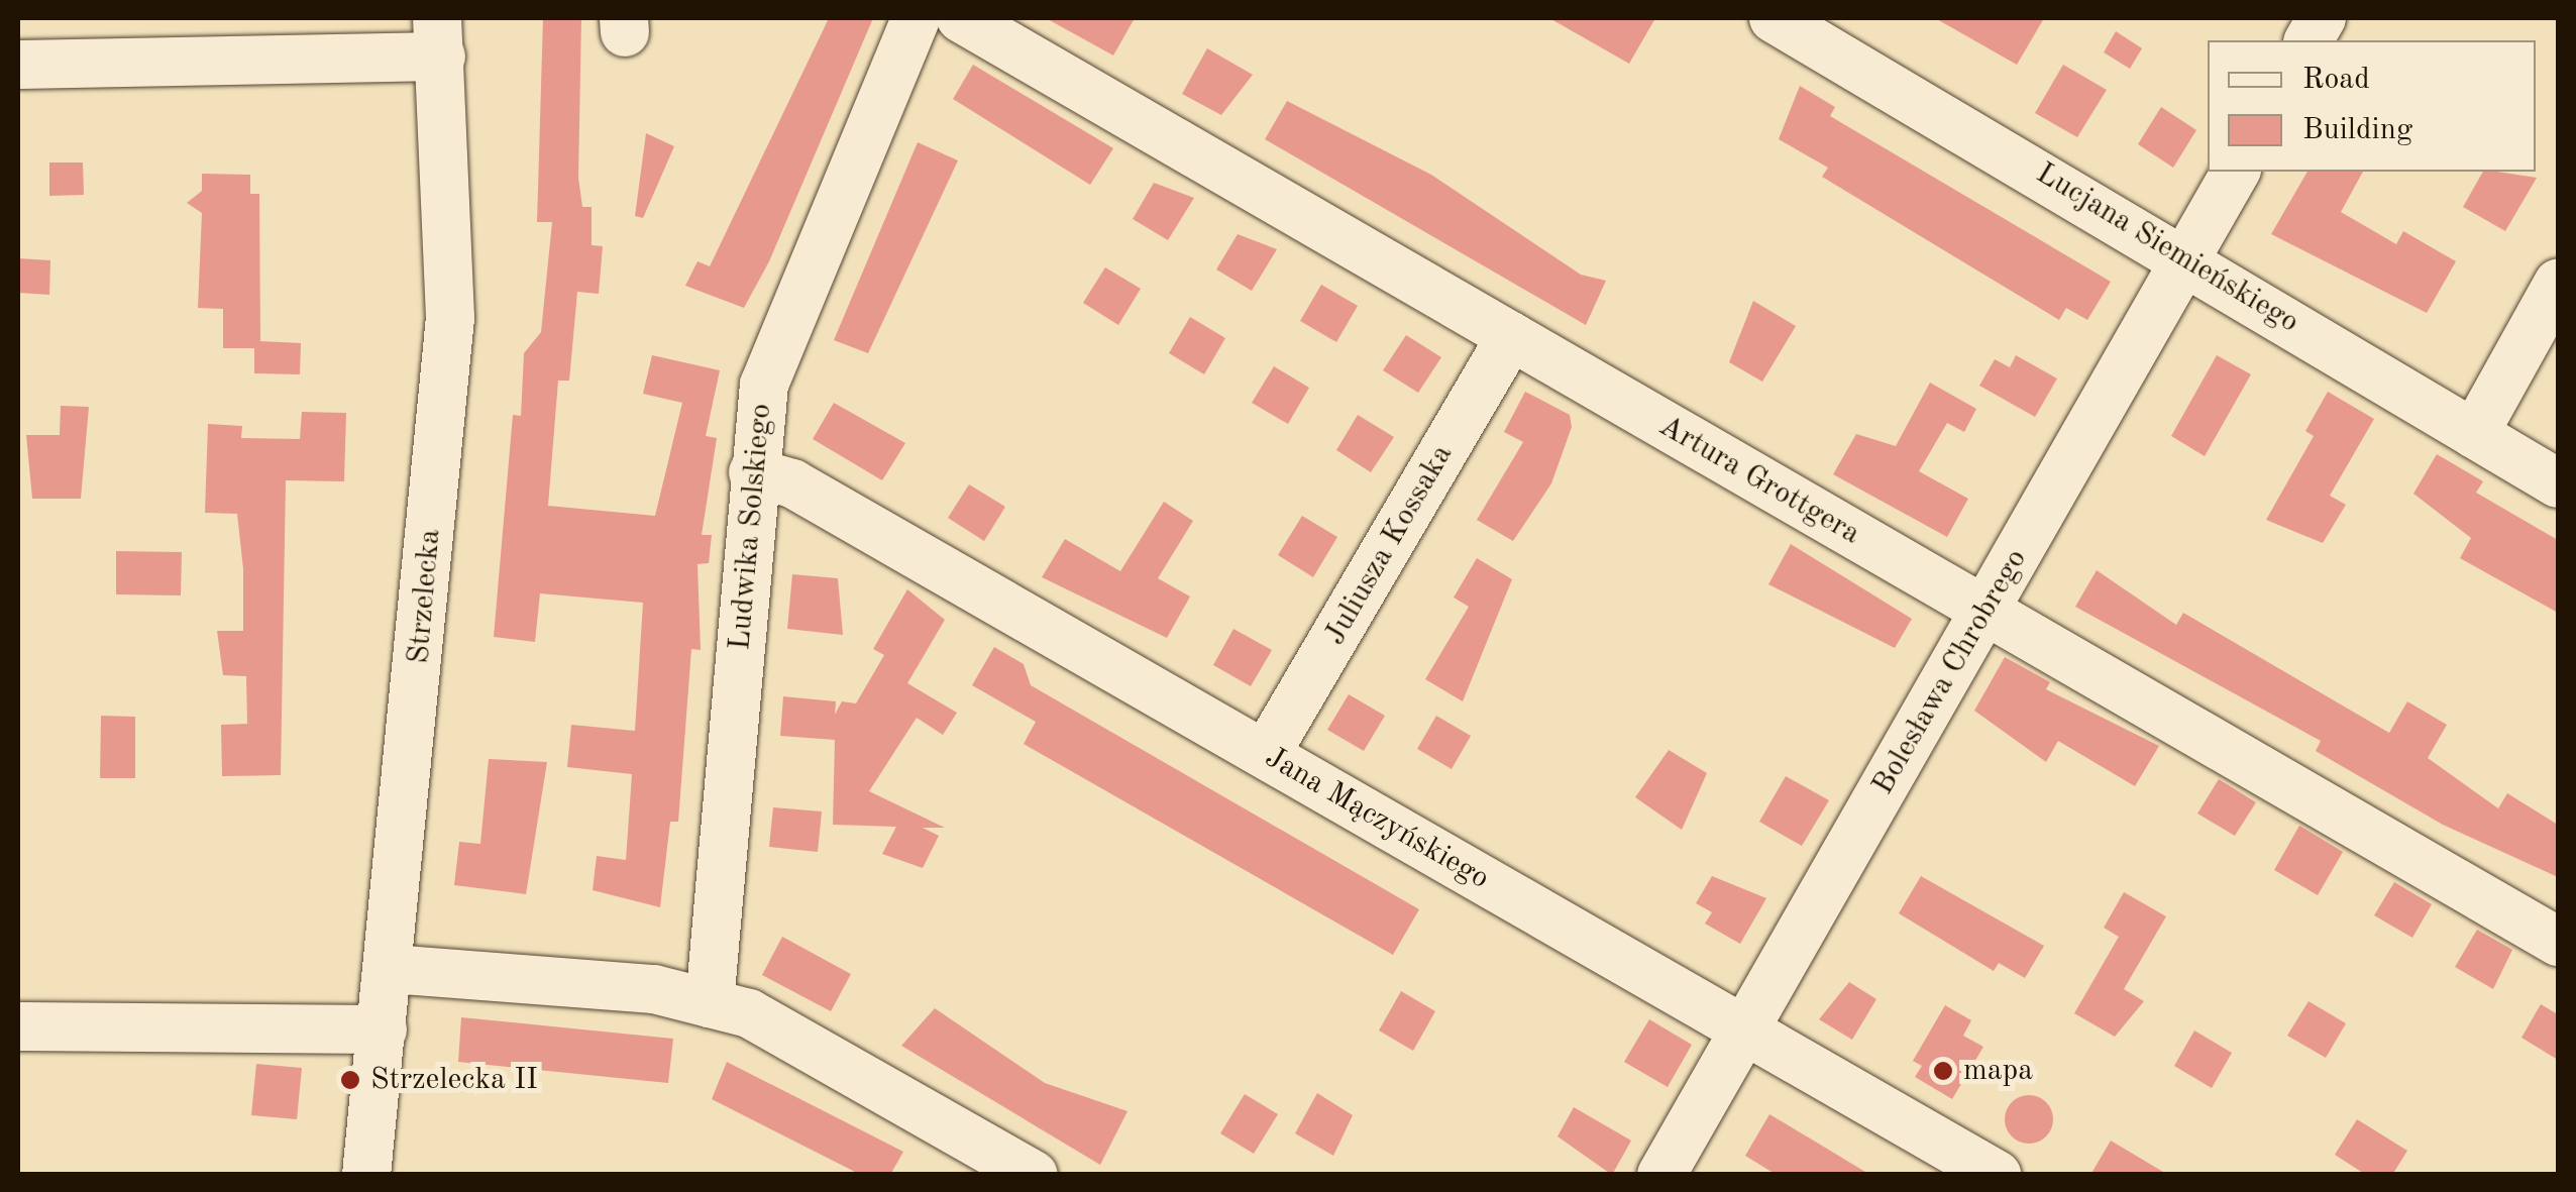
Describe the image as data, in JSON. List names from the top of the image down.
{
  "streets": {
    "street": [
      "Lucjana Siemieńskiego",
      "Artura Grottgera",
      "Ludwika Solskiego",
      "Juliusza Kossaka",
      "Strzelecka",
      "Bolesława Chrobrego",
      "Jana Mączyńskiego"
    ]
  },
  "crossings": [
    ["Lucjana Siemieńskiego", "Bolesława Chrobrego"],
    ["Artura Grottgera", "Juliusza Kossaka"],
    ["Artura Grottgera", "Bolesława Chrobrego"],
    ["Ludwika Solskiego", "Jana Mączyńskiego"],
    ["Juliusza Kossaka", "Jana Mączyńskiego"],
    ["Bolesława Chrobrego", "Jana Mączyńskiego"]
  ],
  "places": ["mapa", "Strzelecka II"],
  "legend": ["Road", "Building"]
}
